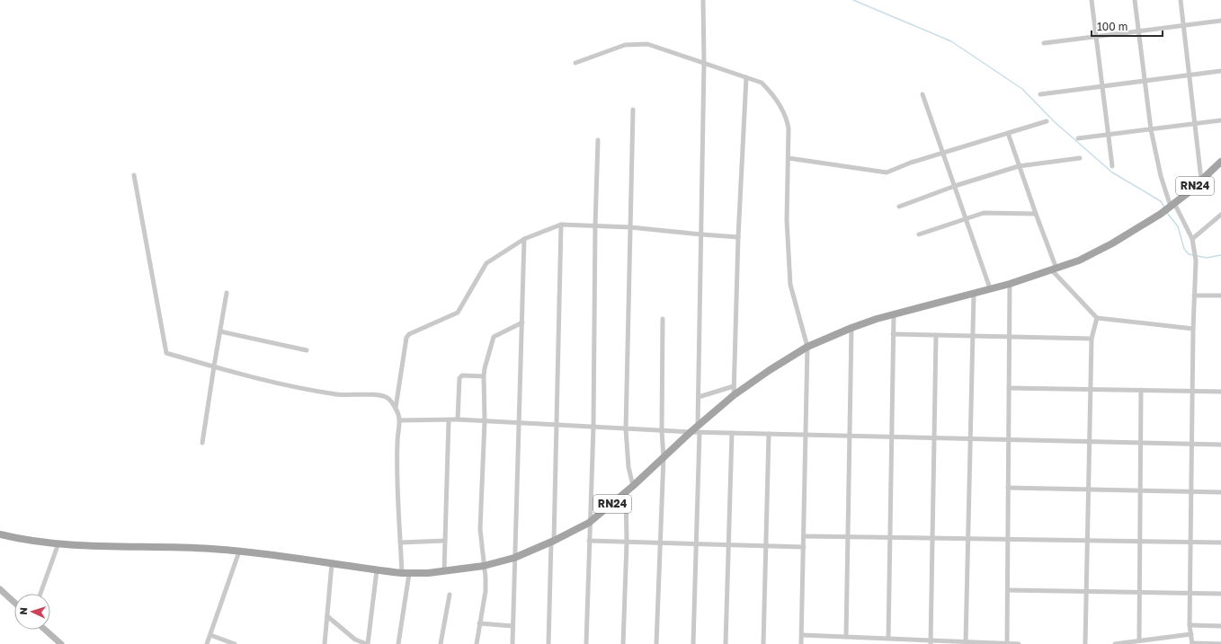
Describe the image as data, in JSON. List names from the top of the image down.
{
  "streets": {
    "main road": ["RN24"]
  },
  "scale_bar": "100 m",
  "north": "left"
}
